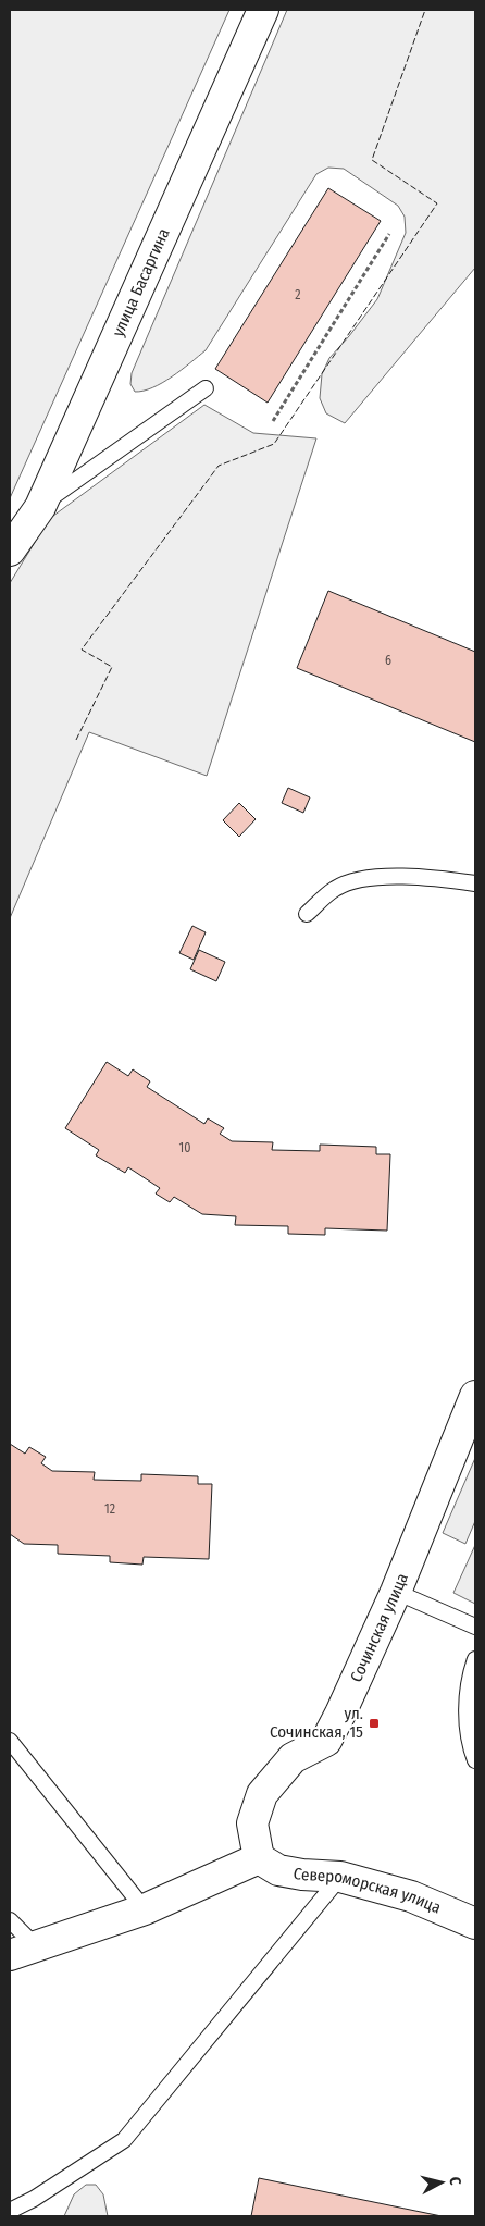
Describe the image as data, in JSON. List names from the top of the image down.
{
  "streets": {
    "street": ["улица Басаргина", "Сочинская улица", "Североморская улица"]
  },
  "crossings": [
    ["Сочинская улица", "Североморская улица"]
  ],
  "places": {
    "transit": ["ул. Сочинская, 15"]
  },
  "house_numbers": [
    "2",
    "6",
    "10",
    "12"
  ],
  "north": "right"
}
